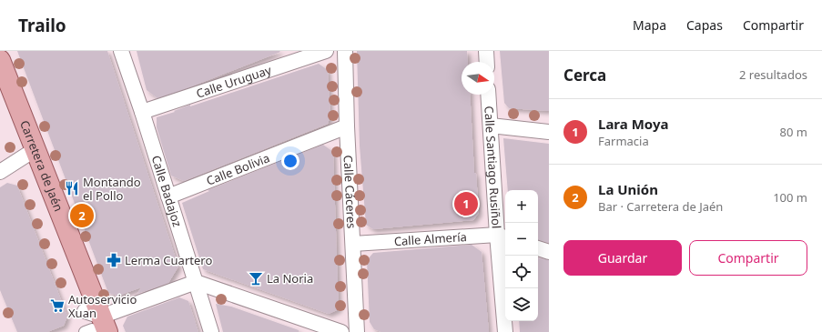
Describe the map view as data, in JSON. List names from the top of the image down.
{
  "streets": {
    "main road": ["Carretera de Jaén"],
    "street": [
      "Calle Uruguay",
      "Calle Santiago Rusiñol",
      "Calle Bolivia",
      "Calle Badajoz",
      "Calle Cáceres",
      "Calle Almería"
    ]
  },
  "crossings": [
    ["Calle Uruguay", "Calle Badajoz"],
    ["Calle Santiago Rusiñol", "Calle Almería"],
    ["Calle Bolivia", "Calle Badajoz"],
    ["Calle Bolivia", "Calle Cáceres"],
    ["Calle Cáceres", "Calle Almería"]
  ],
  "places": {
    "restaurant": ["Montando el Pollo"],
    "pharmacy": ["Lerma Cuartero"],
    "bar": ["La Noria"],
    "supermarket": ["Autoservicio Xuan"]
  },
  "north": "right",
  "page": {
    "header": "Trailo",
    "nav": ["Mapa", "Capas", "Compartir"],
    "heading": ["Cerca", "2 resultados"],
    "list": [
      {
        "mark": "1",
        "name": "Lara Moya",
        "note": "Farmacia",
        "value": "80 m"
      },
      {
        "mark": "2",
        "name": "La Unión",
        "note": "Bar · Carretera de Jaén",
        "value": "100 m"
      }
    ],
    "map_buttons": ["+", "−"],
    "pins": ["1", "2"],
    "buttons": ["Guardar", "Compartir"]
  }
}
